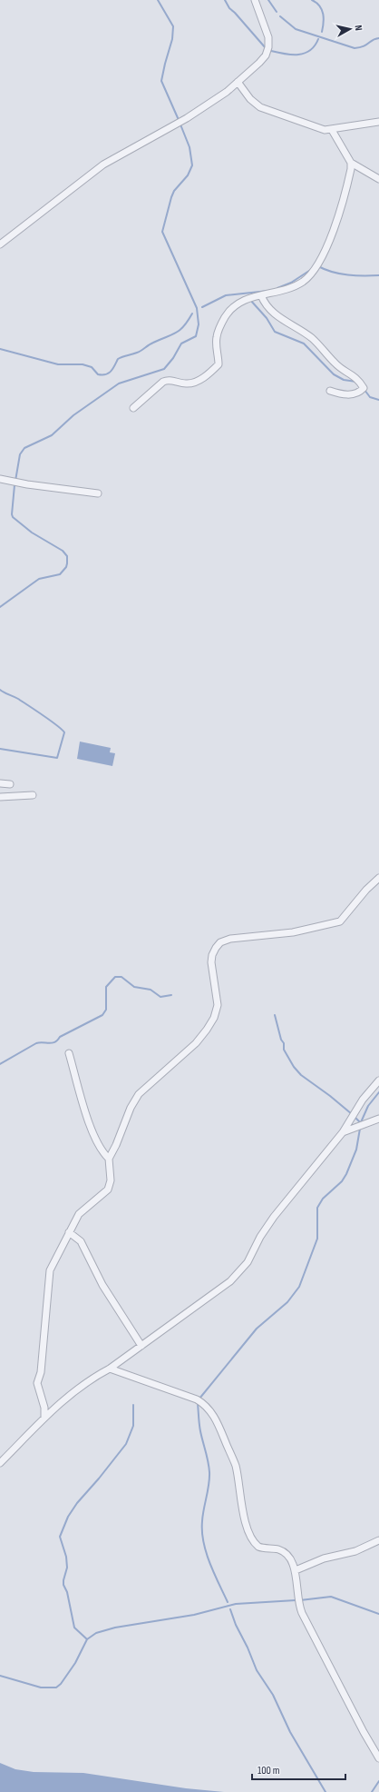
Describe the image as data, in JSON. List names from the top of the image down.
{
  "scale_bar": "100 m",
  "north": "right"
}
